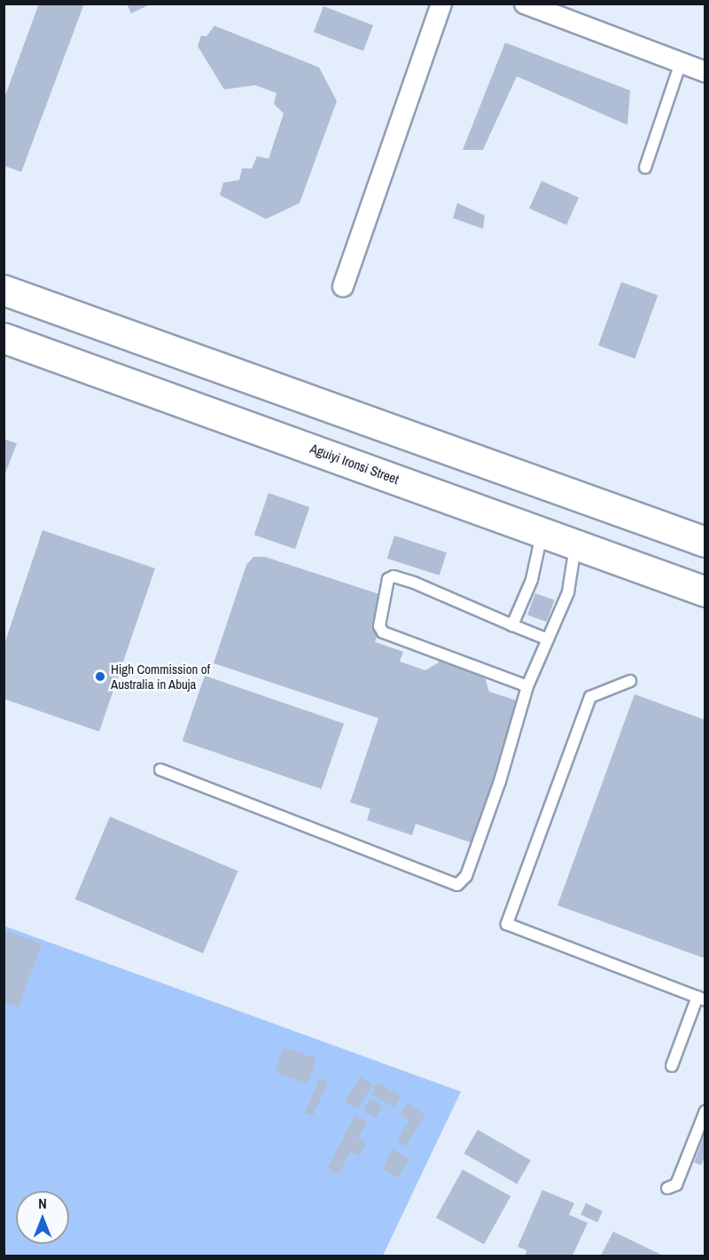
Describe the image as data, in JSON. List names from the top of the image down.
{
  "streets": {
    "main road": ["Aguiyi Ironsi Street"]
  },
  "places": ["High Commission of Australia in Abuja"],
  "north": "top"
}
